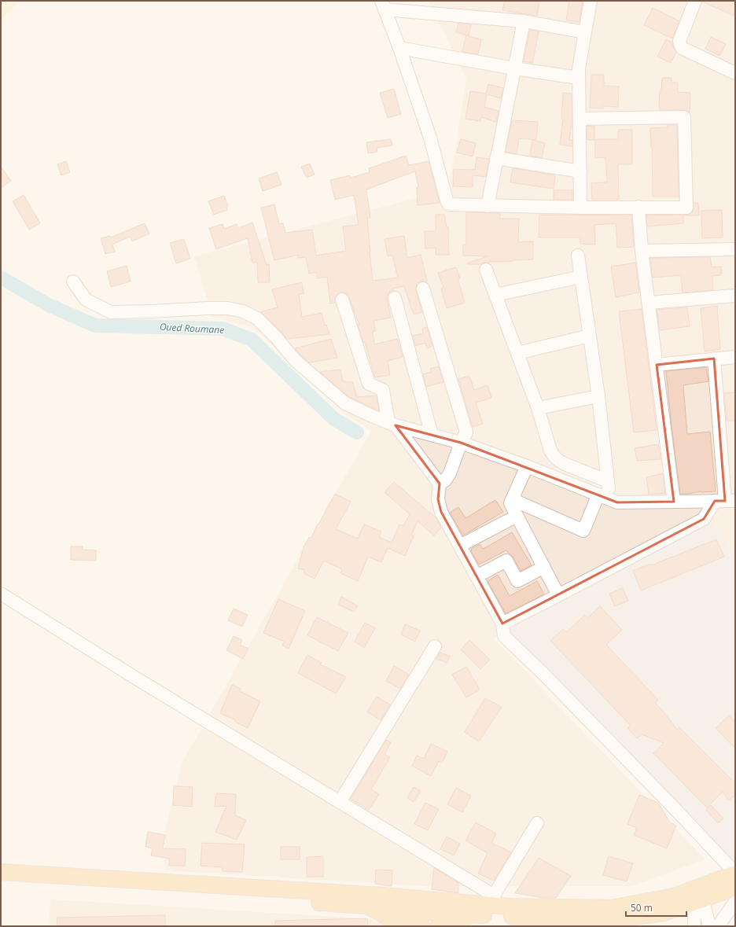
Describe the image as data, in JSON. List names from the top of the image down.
{
  "water": ["Oued Roumane"],
  "scale_bar": "50 m"
}
